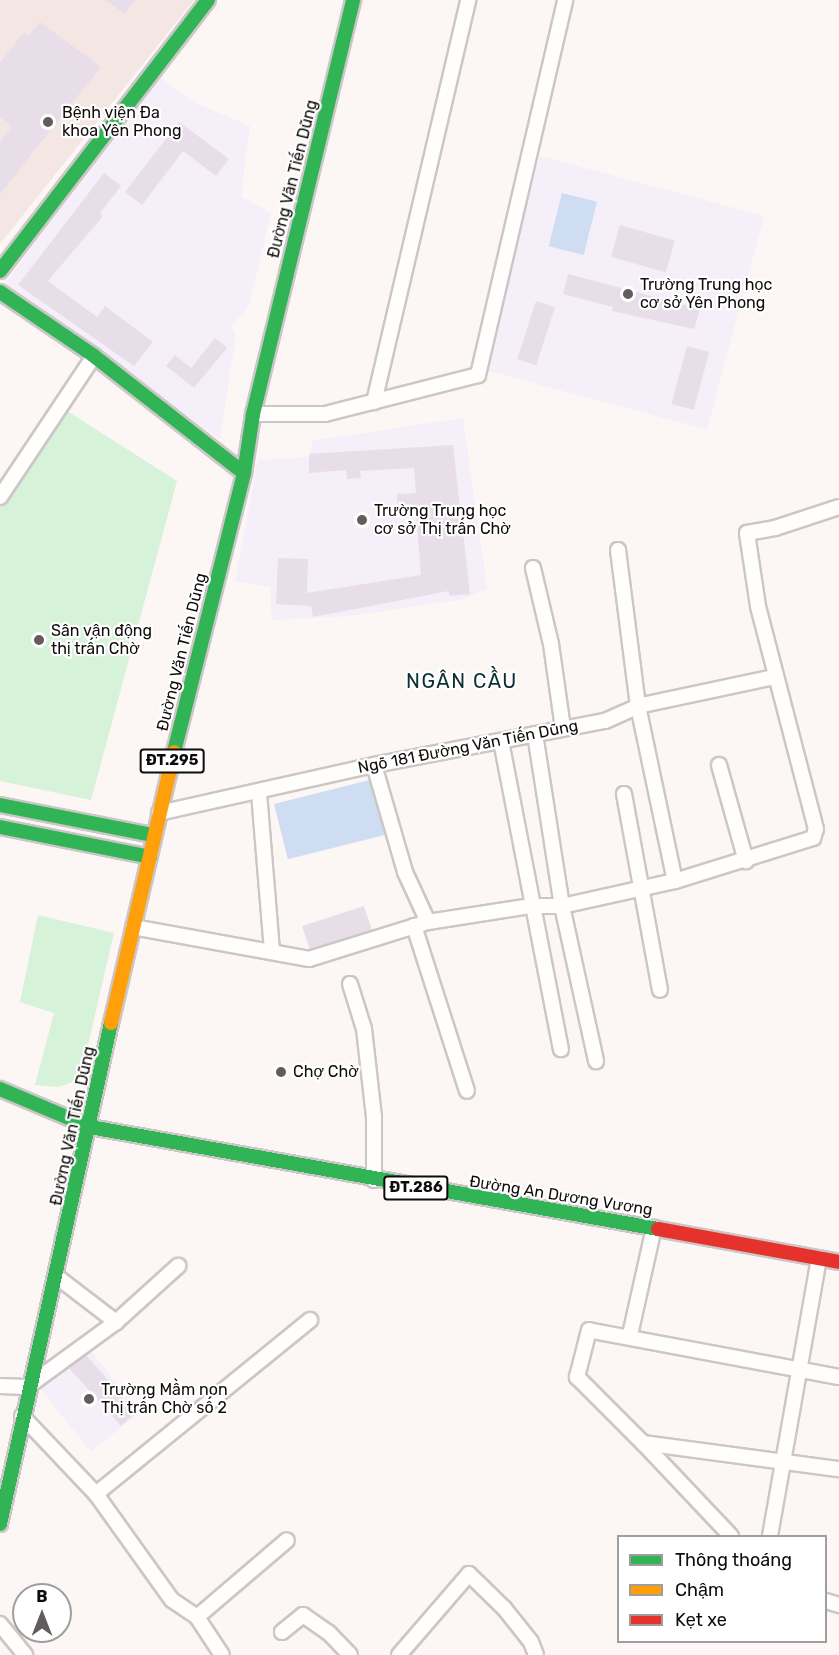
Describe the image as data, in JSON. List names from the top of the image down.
{
  "streets": {
    "main road": [
      "Đường Văn Tiến Dũng",
      "ĐT.295",
      "ĐT.286",
      "Đường An Dương Vương"
    ],
    "street": ["Ngõ 181 Đường Văn Tiến Dũng"]
  },
  "crossings": [
    ["Đường Văn Tiến Dũng", "Ngõ 181 Đường Văn Tiến Dũng"],
    ["Đường Văn Tiến Dũng", "Đường An Dương Vương"]
  ],
  "districts": ["NGÂN CẦU"],
  "places": [
    "Bệnh viện Đa khoa Yên Phong",
    "Trường Trung học cơ sở Yên Phong",
    "Trường Trung học cơ sở Thị trấn Chờ",
    "Sân vận động thị trấn Chờ",
    "Chợ Chờ",
    "Trường Mầm non Thị trấn Chờ số 2"
  ],
  "legend": ["Thông thoáng", "Chậm", "Kẹt xe"],
  "north": "top"
}
